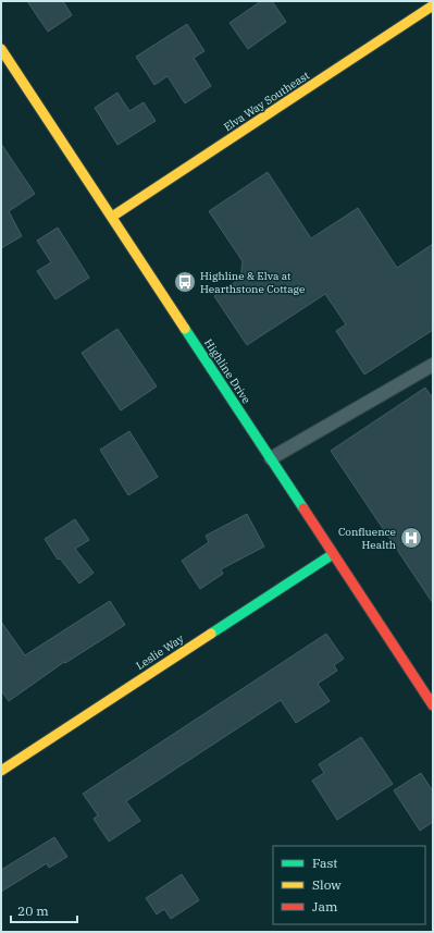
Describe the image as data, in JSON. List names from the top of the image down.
{
  "streets": {
    "street": ["Elva Way Southeast", "Highline Drive", "Leslie Way"]
  },
  "crossings": [
    ["Elva Way Southeast", "Highline Drive"],
    ["Highline Drive", "Leslie Way"]
  ],
  "places": {
    "bus stop": ["Highline & Elva at Hearthstone Cottage"],
    "hospital": ["Confluence Health"]
  },
  "legend": ["Fast", "Slow", "Jam"],
  "scale_bar": "20 m"
}
